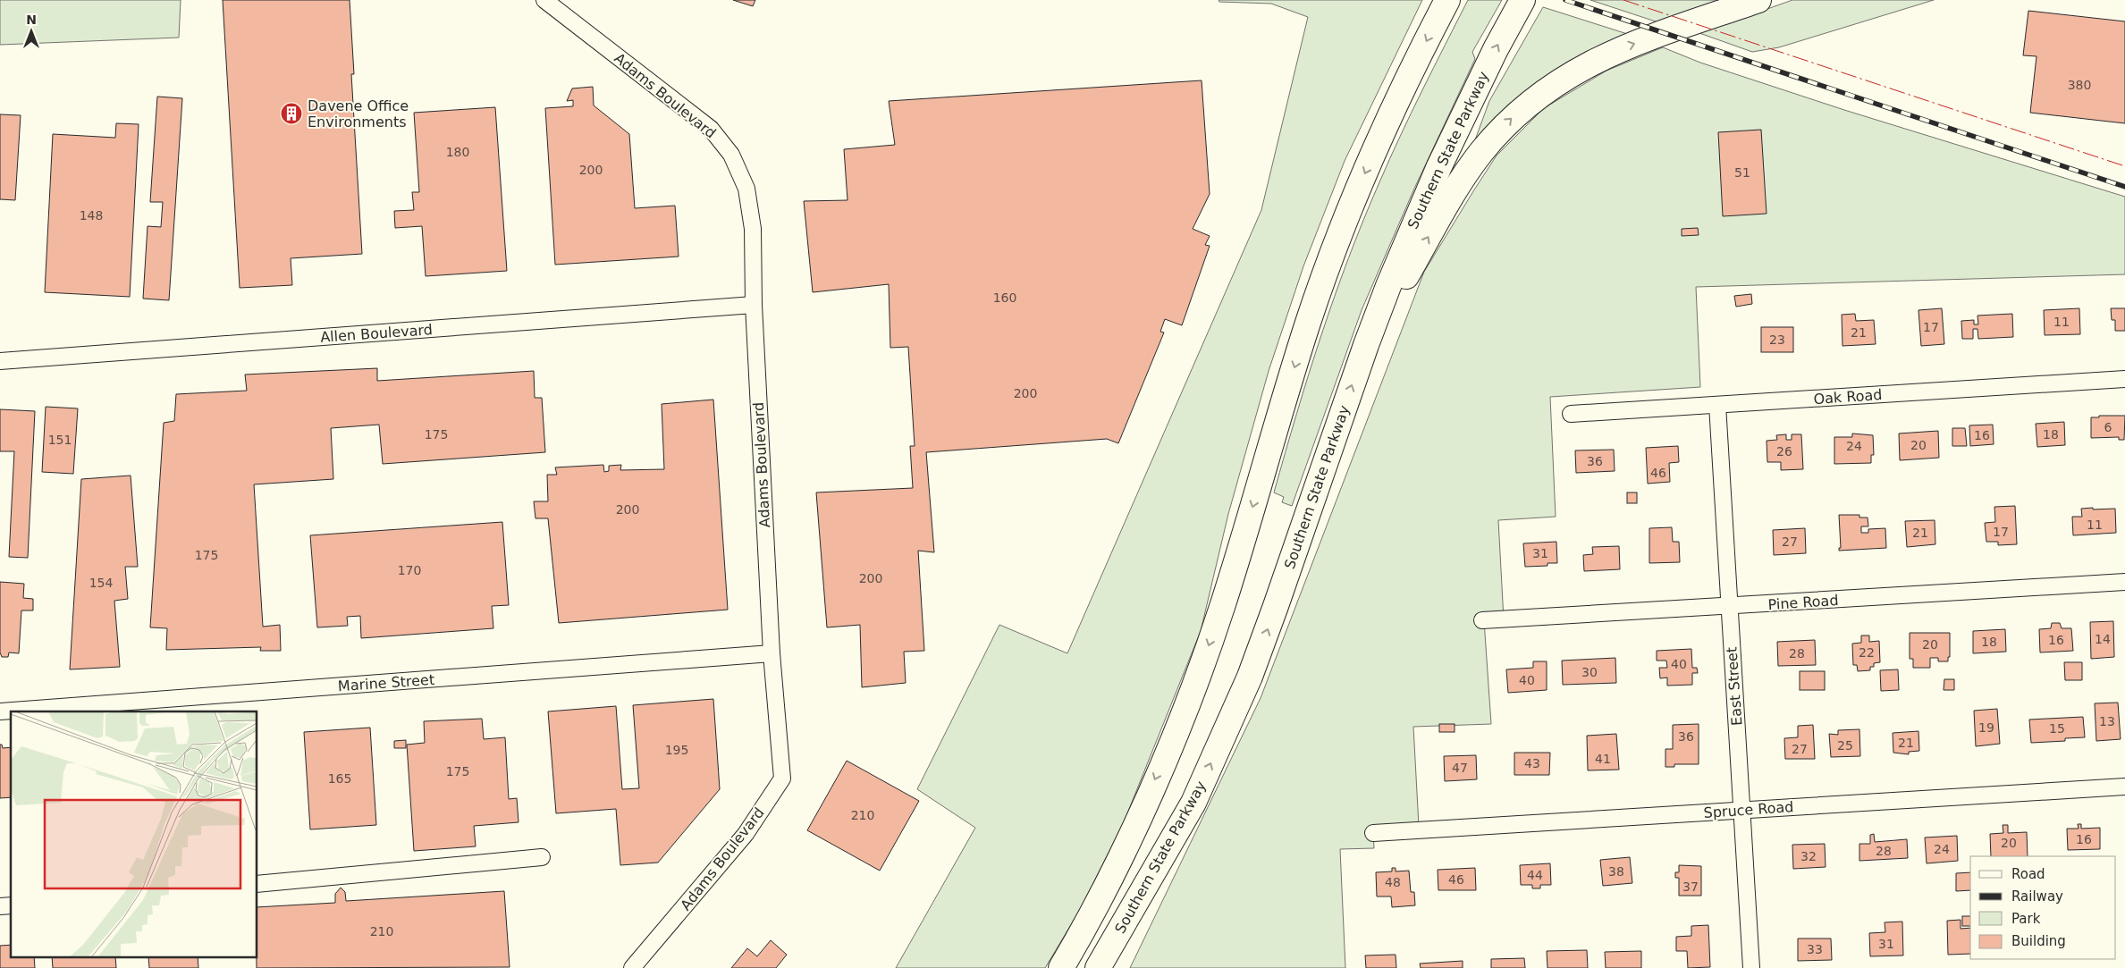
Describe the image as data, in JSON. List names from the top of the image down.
{
  "streets": {
    "highway": ["Southern State Parkway"],
    "street": [
      "Adams Boulevard",
      "Allen Boulevard",
      "Oak Road",
      "Pine Road",
      "Marine Street",
      "East Street",
      "Spruce Road"
    ]
  },
  "crossings": [
    ["Adams Boulevard", "Allen Boulevard"],
    ["Adams Boulevard", "Marine Street"],
    ["Oak Road", "East Street"],
    ["Pine Road", "East Street"],
    ["East Street", "Spruce Road"]
  ],
  "places": {
    "building": ["Davene Office Environments"]
  },
  "house_numbers": [
    "380",
    "180",
    "200",
    "51",
    "148",
    "160",
    "11",
    "17",
    "21",
    "23",
    "200",
    "6",
    "175",
    "18",
    "16",
    "151",
    "20",
    "24",
    "26",
    "36",
    "46",
    "200",
    "11",
    "17",
    "21",
    "27",
    "31",
    "175",
    "170",
    "200",
    "154",
    "14",
    "16",
    "18",
    "20",
    "22",
    "28",
    "40",
    "30",
    "40",
    "13",
    "19",
    "15",
    "36",
    "21",
    "25",
    "27",
    "195",
    "41",
    "43",
    "47",
    "175",
    "165",
    "210",
    "16",
    "20",
    "24",
    "28",
    "32",
    "38",
    "44",
    "46",
    "48",
    "37",
    "210",
    "31",
    "33"
  ],
  "legend": [
    "Road",
    "Railway",
    "Park",
    "Building"
  ],
  "north": "top"
}
